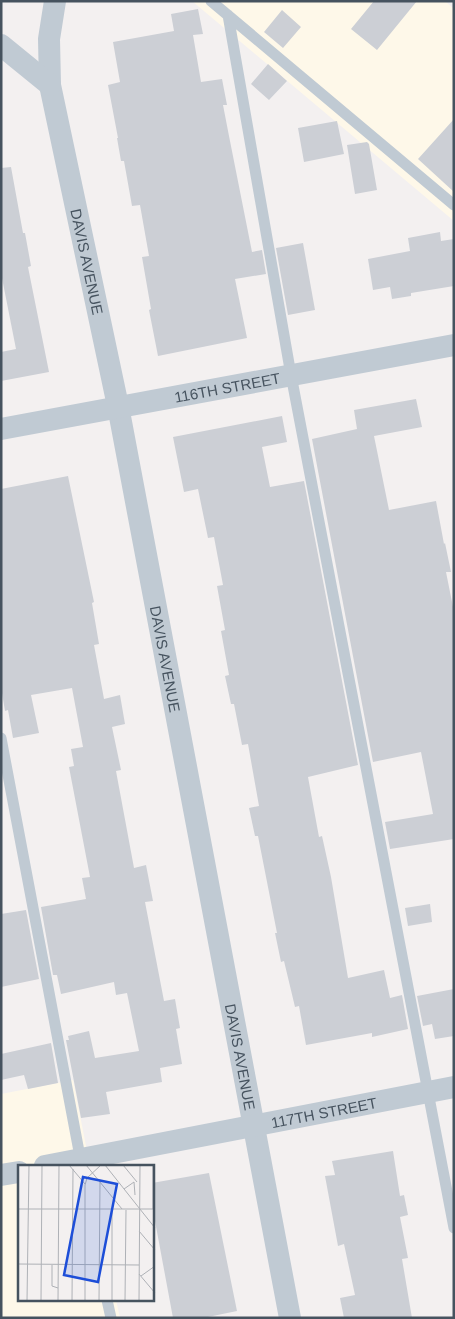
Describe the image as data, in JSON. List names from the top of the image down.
{
  "streets": {
    "street": ["DAVIS AVENUE", "116TH STREET", "117TH STREET"]
  },
  "crossings": [
    ["DAVIS AVENUE", "116TH STREET"],
    ["DAVIS AVENUE", "117TH STREET"]
  ]
}
